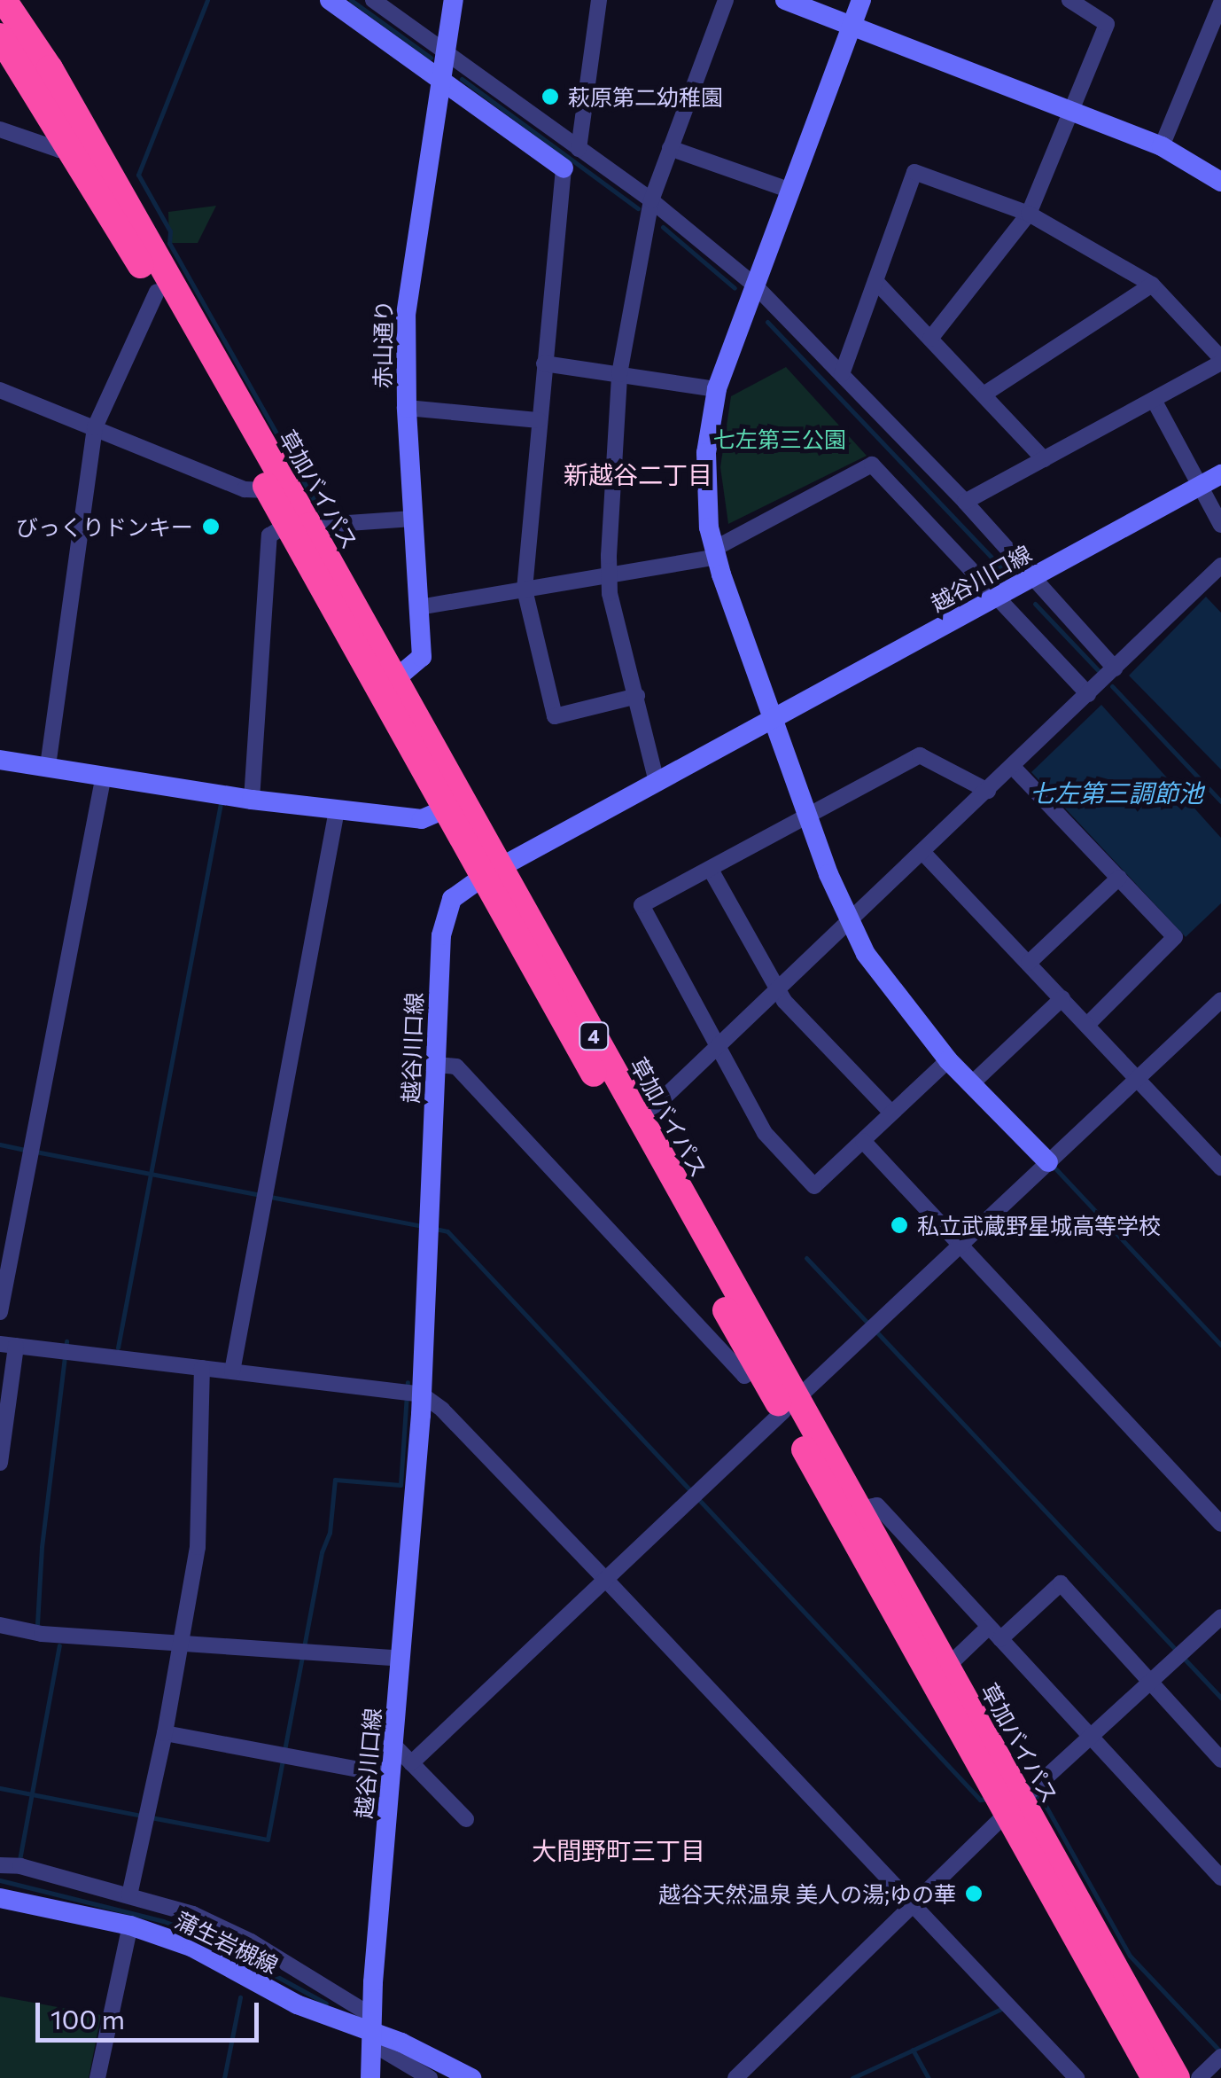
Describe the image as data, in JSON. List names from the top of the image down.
{
  "streets": {
    "highway": ["草加バイパス", "4"],
    "street": ["赤山通り", "越谷川口線", "蒲生岩槻線"]
  },
  "crossings": [
    ["赤山通り", "草加バイパス"],
    ["草加バイパス", "越谷川口線"],
    ["越谷川口線", "蒲生岩槻線"]
  ],
  "districts": ["新越谷二丁目", "大間野町三丁目"],
  "water": ["七左第三調節池"],
  "parks": ["七左第三公園"],
  "places": [
    "萩原第二幼稚園",
    "びっくりドンキー",
    "私立武蔵野星城高等学校",
    "越谷天然温泉 美人の湯;ゆの華"
  ],
  "scale_bar": "100 m"
}
